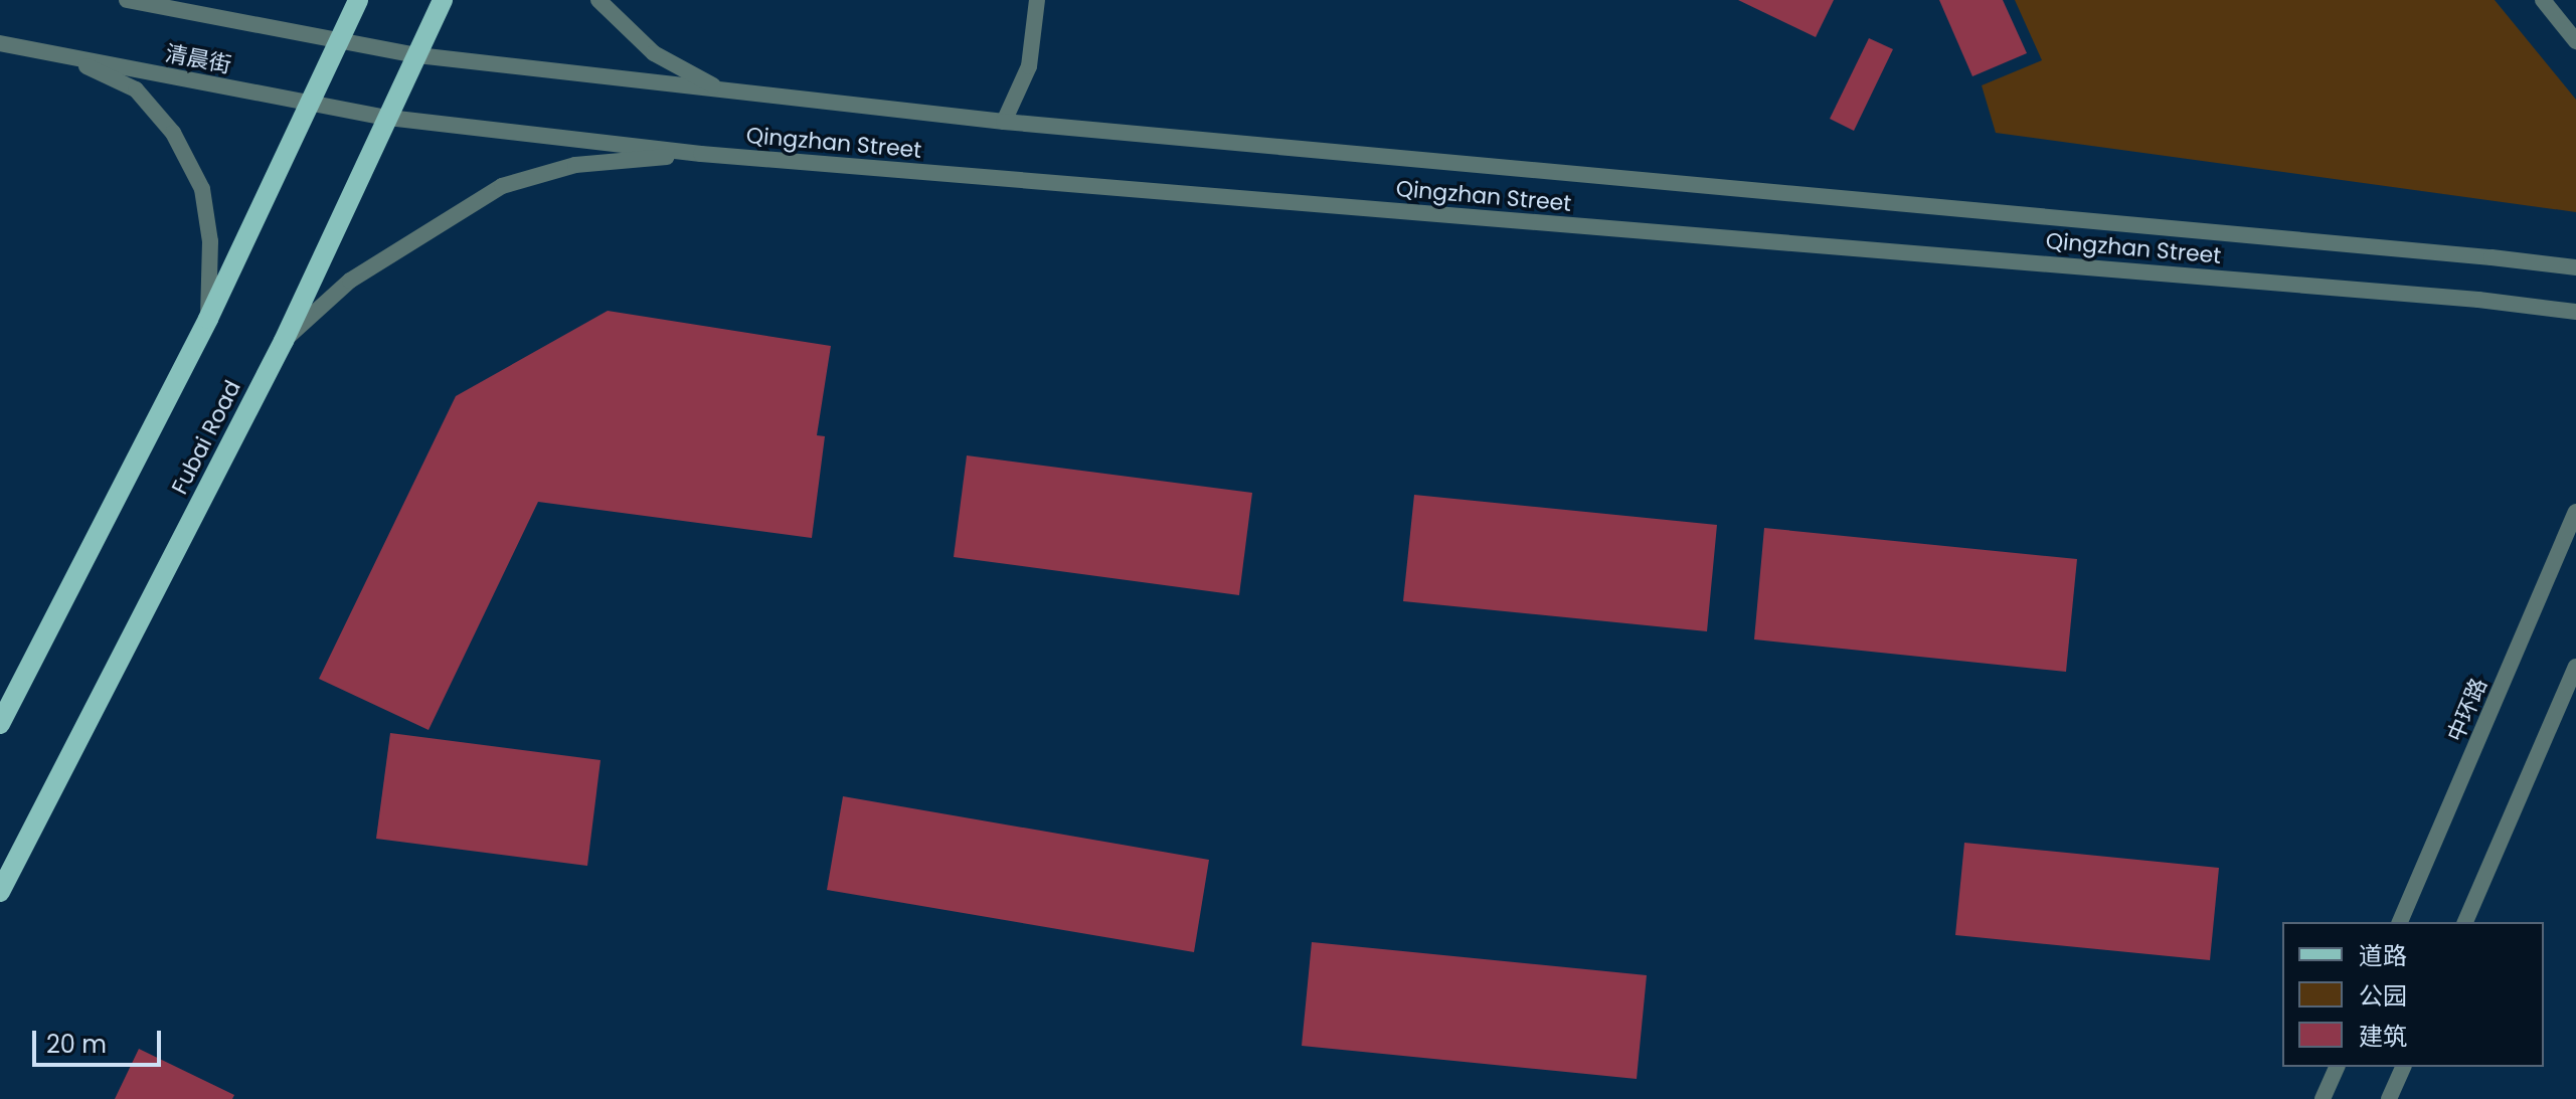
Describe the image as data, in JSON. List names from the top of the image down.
{
  "streets": {
    "main road": ["Fubai Road"],
    "street": ["清晨街", "Qingzhan Street", "中环路"]
  },
  "crossings": [
    ["清晨街", "Qingzhan Street"],
    ["清晨街", "Fubai Road"],
    ["Qingzhan Street", "Fubai Road"]
  ],
  "legend": ["道路", "公园", "建筑"],
  "scale_bar": "20 m"
}
